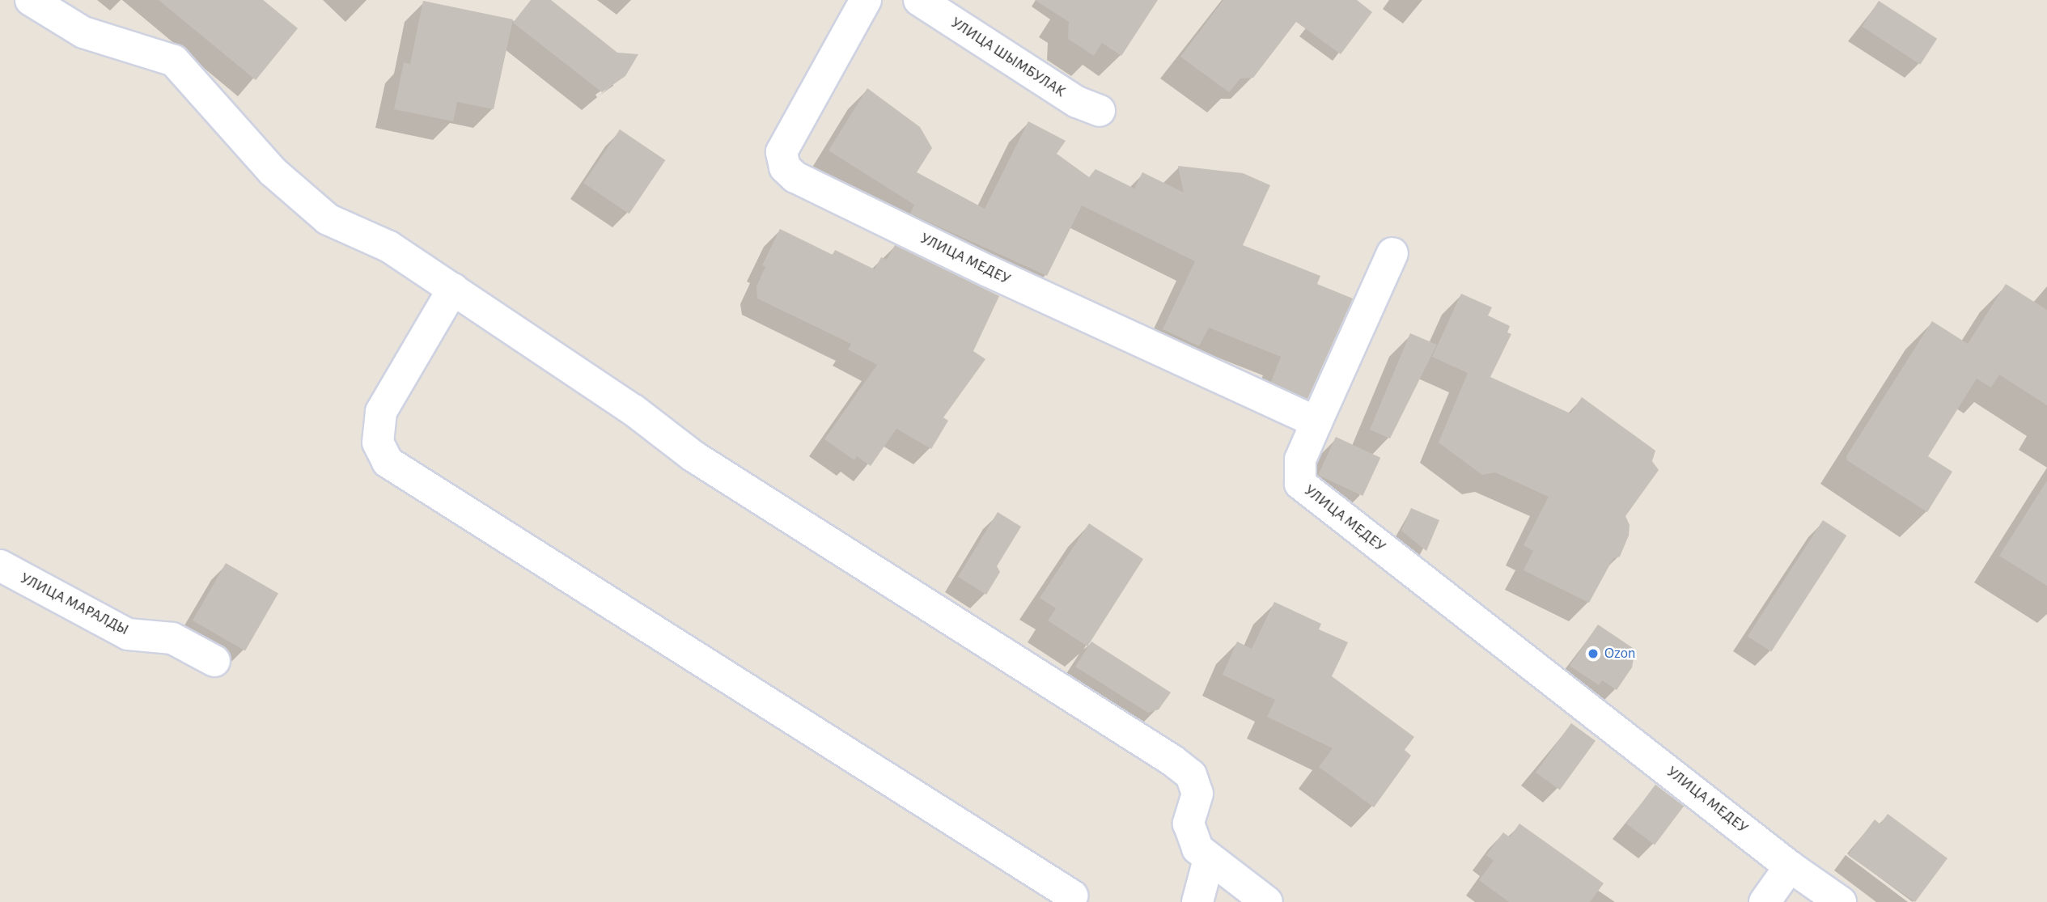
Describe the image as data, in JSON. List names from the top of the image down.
{
  "streets": {
    "street": ["УЛИЦА ШЫМБУЛАК", "УЛИЦА МЕДЕУ", "УЛИЦА МАРАЛДЫ"]
  },
  "places": ["Ozon"]
}
